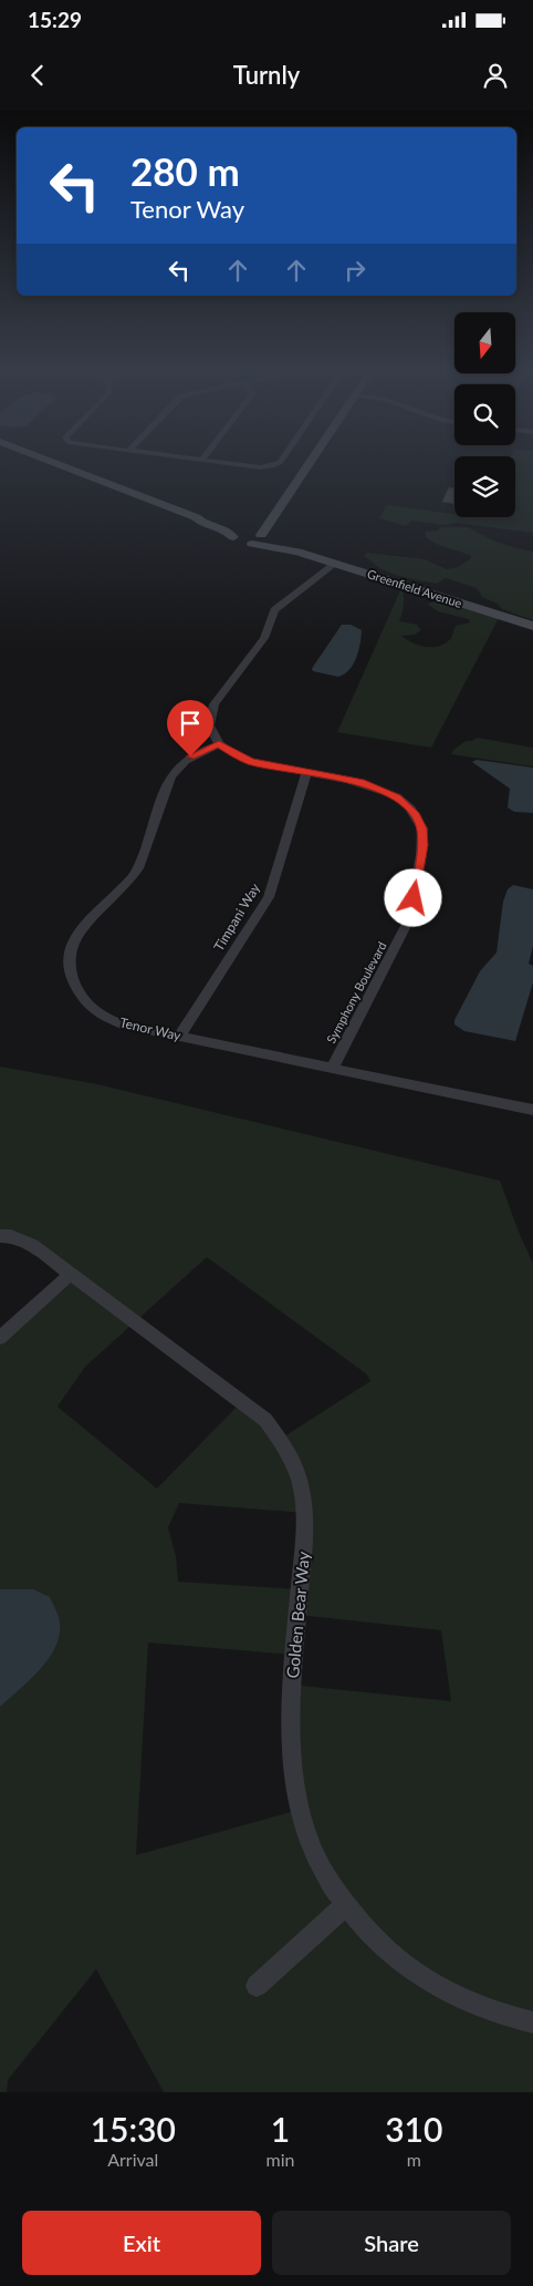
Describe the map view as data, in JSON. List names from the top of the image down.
{
  "streets": {
    "main road": ["Greenfield Avenue"],
    "street": [
      "Timpani Way",
      "Symphony Boulevard",
      "Tenor Way",
      "Golden Bear Way"
    ]
  },
  "crossings": [
    ["Timpani Way", "Symphony Boulevard"],
    ["Timpani Way", "Tenor Way"],
    ["Symphony Boulevard", "Tenor Way"]
  ],
  "north": "bottom",
  "page": {
    "status": "15:29",
    "header": "Turnly",
    "turn": ["280 m", "Tenor Way"],
    "eta": [
      "15:30",
      "Arrival",
      "1",
      "min",
      "310",
      "m"
    ],
    "buttons": ["Exit", "Share"]
  }
}
